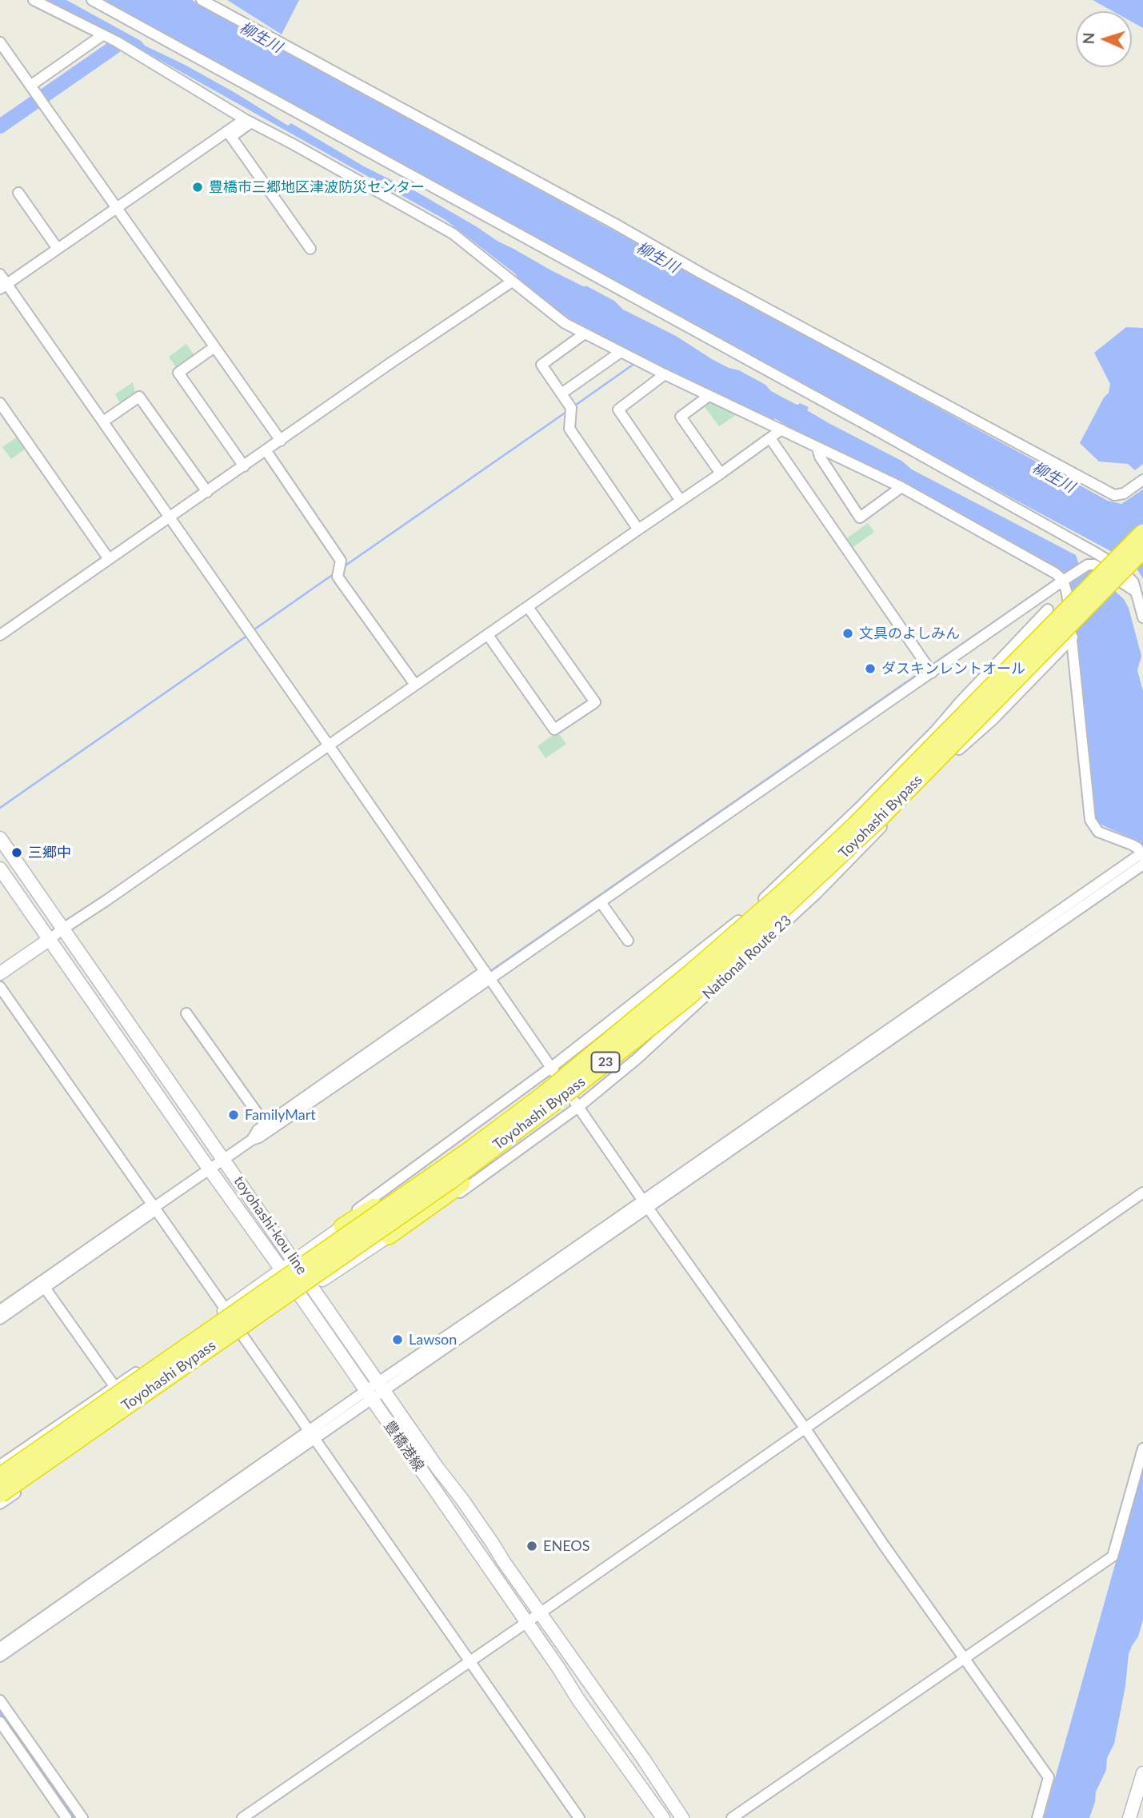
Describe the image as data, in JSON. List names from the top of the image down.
{
  "streets": {
    "highway": ["Toyohashi Bypass", "23"],
    "main road": ["toyohashi-kou line", "豊橋港線"],
    "street": ["National Route 23"]
  },
  "crossings": [
    ["Toyohashi Bypass", "23"],
    ["National Route 23", "23"],
    ["toyohashi-kou line", "豊橋港線"]
  ],
  "water": ["柳生川"],
  "places": [
    "豊橋市三郷地区津波防災センター",
    "文具のよしみん",
    "ダスキンレントオール",
    "三郷中",
    "FamilyMart",
    "Lawson",
    "ENEOS"
  ],
  "north": "left"
}
